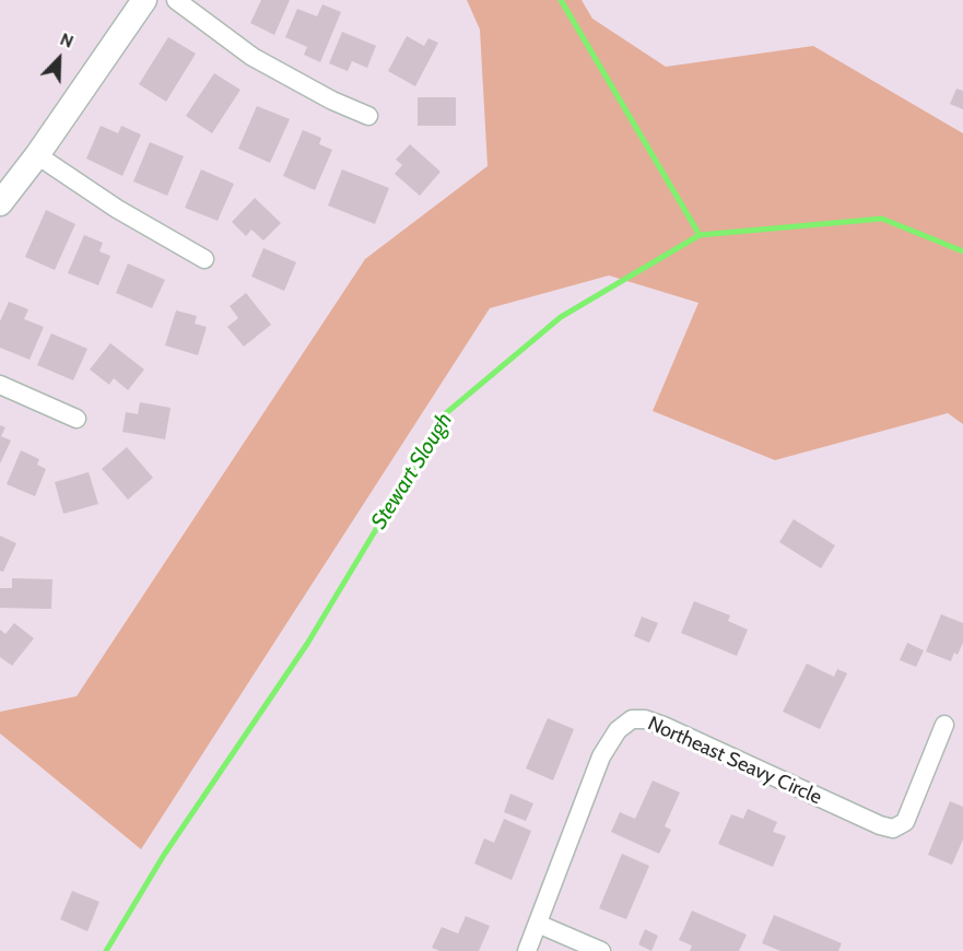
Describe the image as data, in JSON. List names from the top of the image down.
{
  "streets": {
    "street": ["Northeast Seavy Circle"]
  },
  "water": ["Stewart Slough"],
  "north": "top right"
}
